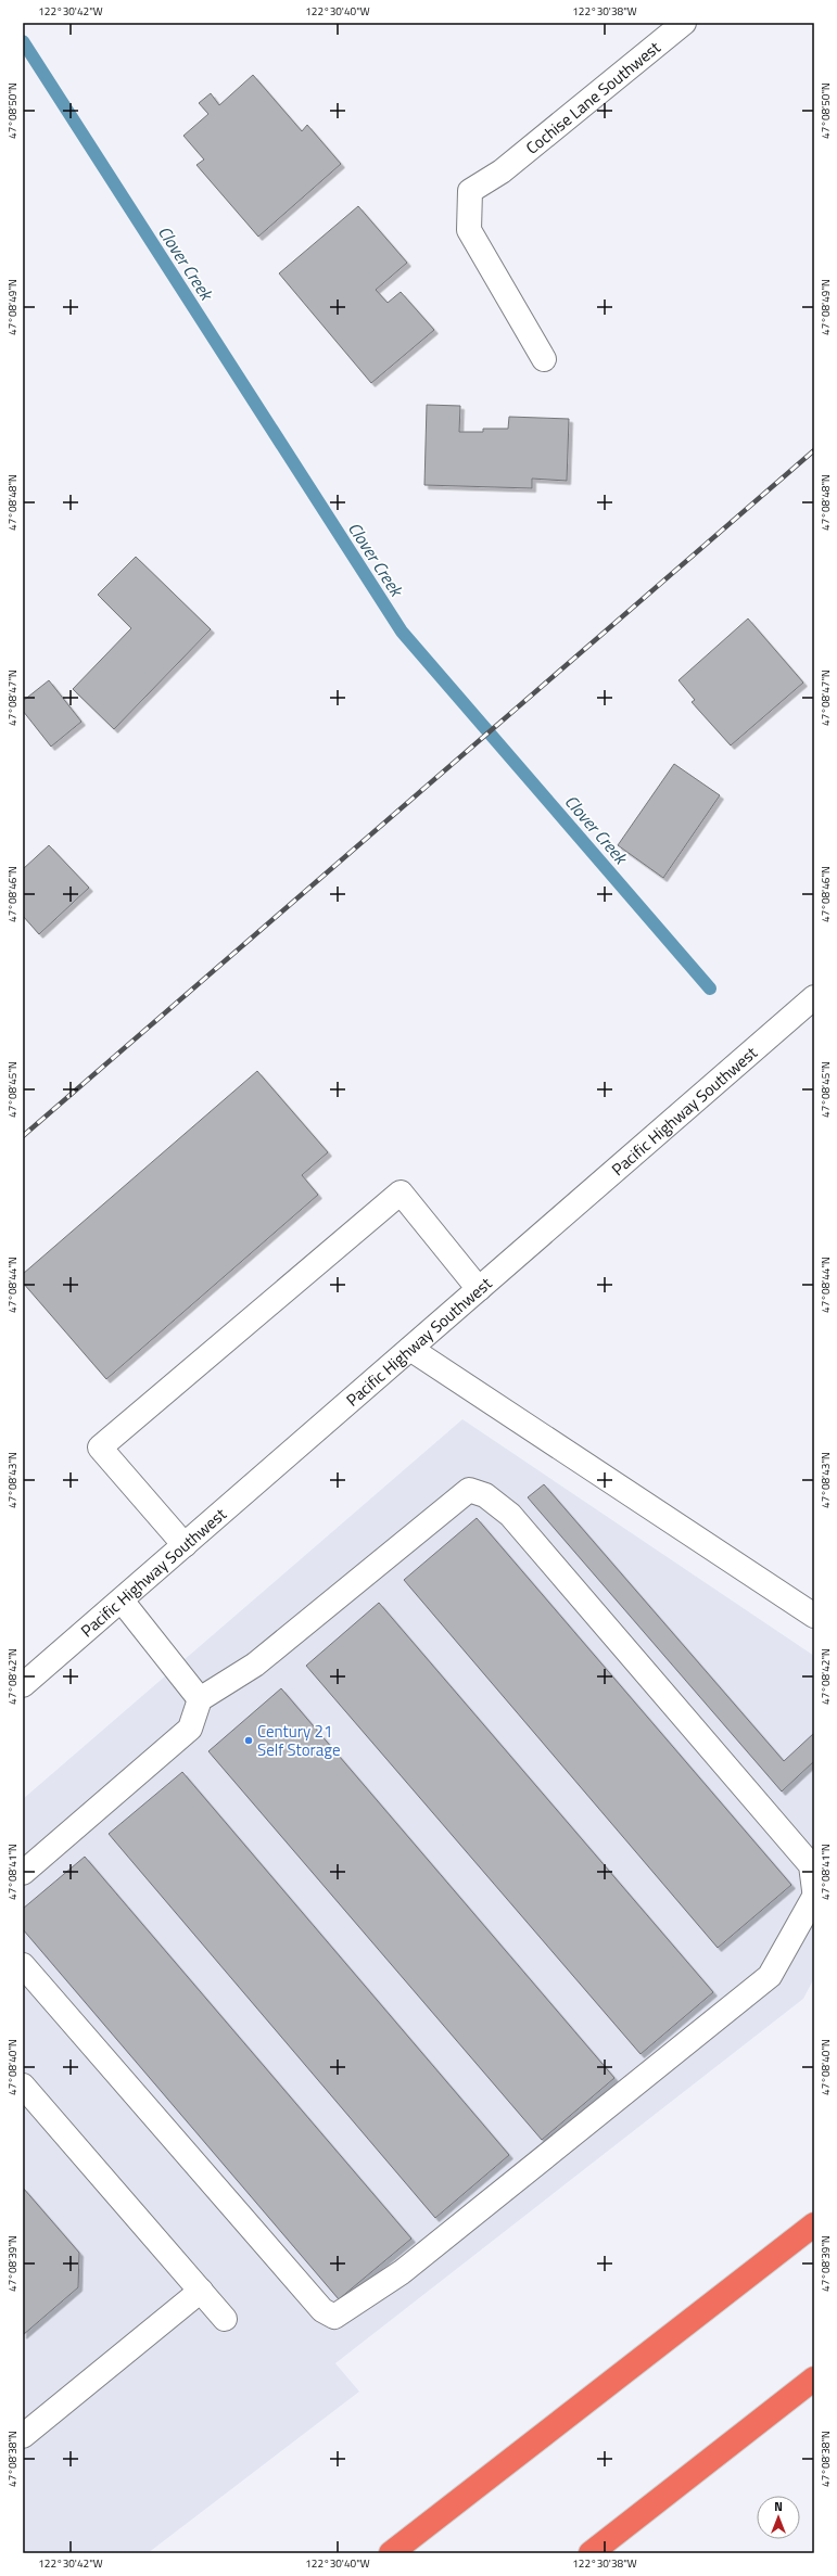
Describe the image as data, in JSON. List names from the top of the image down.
{
  "streets": {
    "street": ["Cochise Lane Southwest", "Pacific Highway Southwest"]
  },
  "water": ["Clover Creek"],
  "places": ["Century 21 Self Storage"],
  "north": "top",
  "coordinates": [
    "122°30'42\"W",
    "122°30'40\"W",
    "122°30'38\"W",
    "47°08'50\"N",
    "47°08'49\"N",
    "47°08'48\"N",
    "47°08'47\"N",
    "47°08'46\"N",
    "47°08'45\"N",
    "47°08'44\"N",
    "47°08'43\"N",
    "47°08'42\"N",
    "47°08'41\"N",
    "47°08'40\"N",
    "47°08'39\"N",
    "47°08'38\"N"
  ]
}
